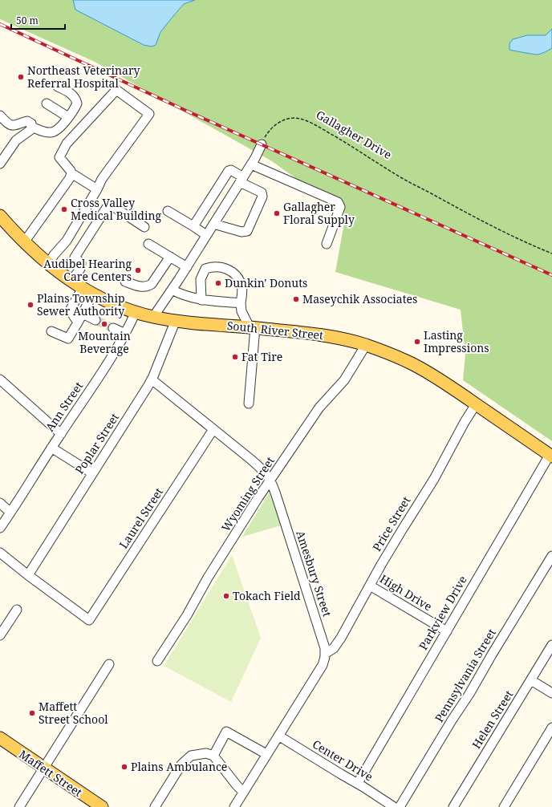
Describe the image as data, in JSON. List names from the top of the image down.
{
  "streets": {
    "main road": ["South River Street", "Maffett Street"],
    "street": [
      "Ann Street",
      "Poplar Street",
      "Wyoming Street",
      "Laurel Street",
      "Price Street",
      "Amesbury Street",
      "High Drive",
      "Parkview Drive",
      "Pennsylvania Street",
      "Helen Street",
      "Center Drive"
    ],
    "path": ["Gallagher Drive"]
  },
  "crossings": [
    ["South River Street", "Ann Street"],
    ["South River Street", "Poplar Street"],
    ["South River Street", "Wyoming Street"],
    ["South River Street", "Price Street"],
    ["South River Street", "Parkview Drive"],
    ["Poplar Street", "Laurel Street"],
    ["Poplar Street", "Amesbury Street"],
    ["Wyoming Street", "Amesbury Street"],
    ["Laurel Street", "Amesbury Street"],
    ["Price Street", "Amesbury Street"],
    ["Price Street", "High Drive"],
    ["High Drive", "Parkview Drive"],
    ["Parkview Drive", "Center Drive"]
  ],
  "places": [
    "Northeast Veterinary Referral Hospital",
    "Cross Valley Medical Building",
    "Gallagher Floral Supply",
    "Audibel Hearing Care Centers",
    "Dunkin' Donuts",
    "Maseychik Associates",
    "Plains Township Sewer Authority",
    "Mountain Beverage",
    "Lasting Impressions",
    "Fat Tire",
    "Tokach Field",
    "Maffett Street School",
    "Plains Ambulance"
  ],
  "scale_bar": "50 m"
}
